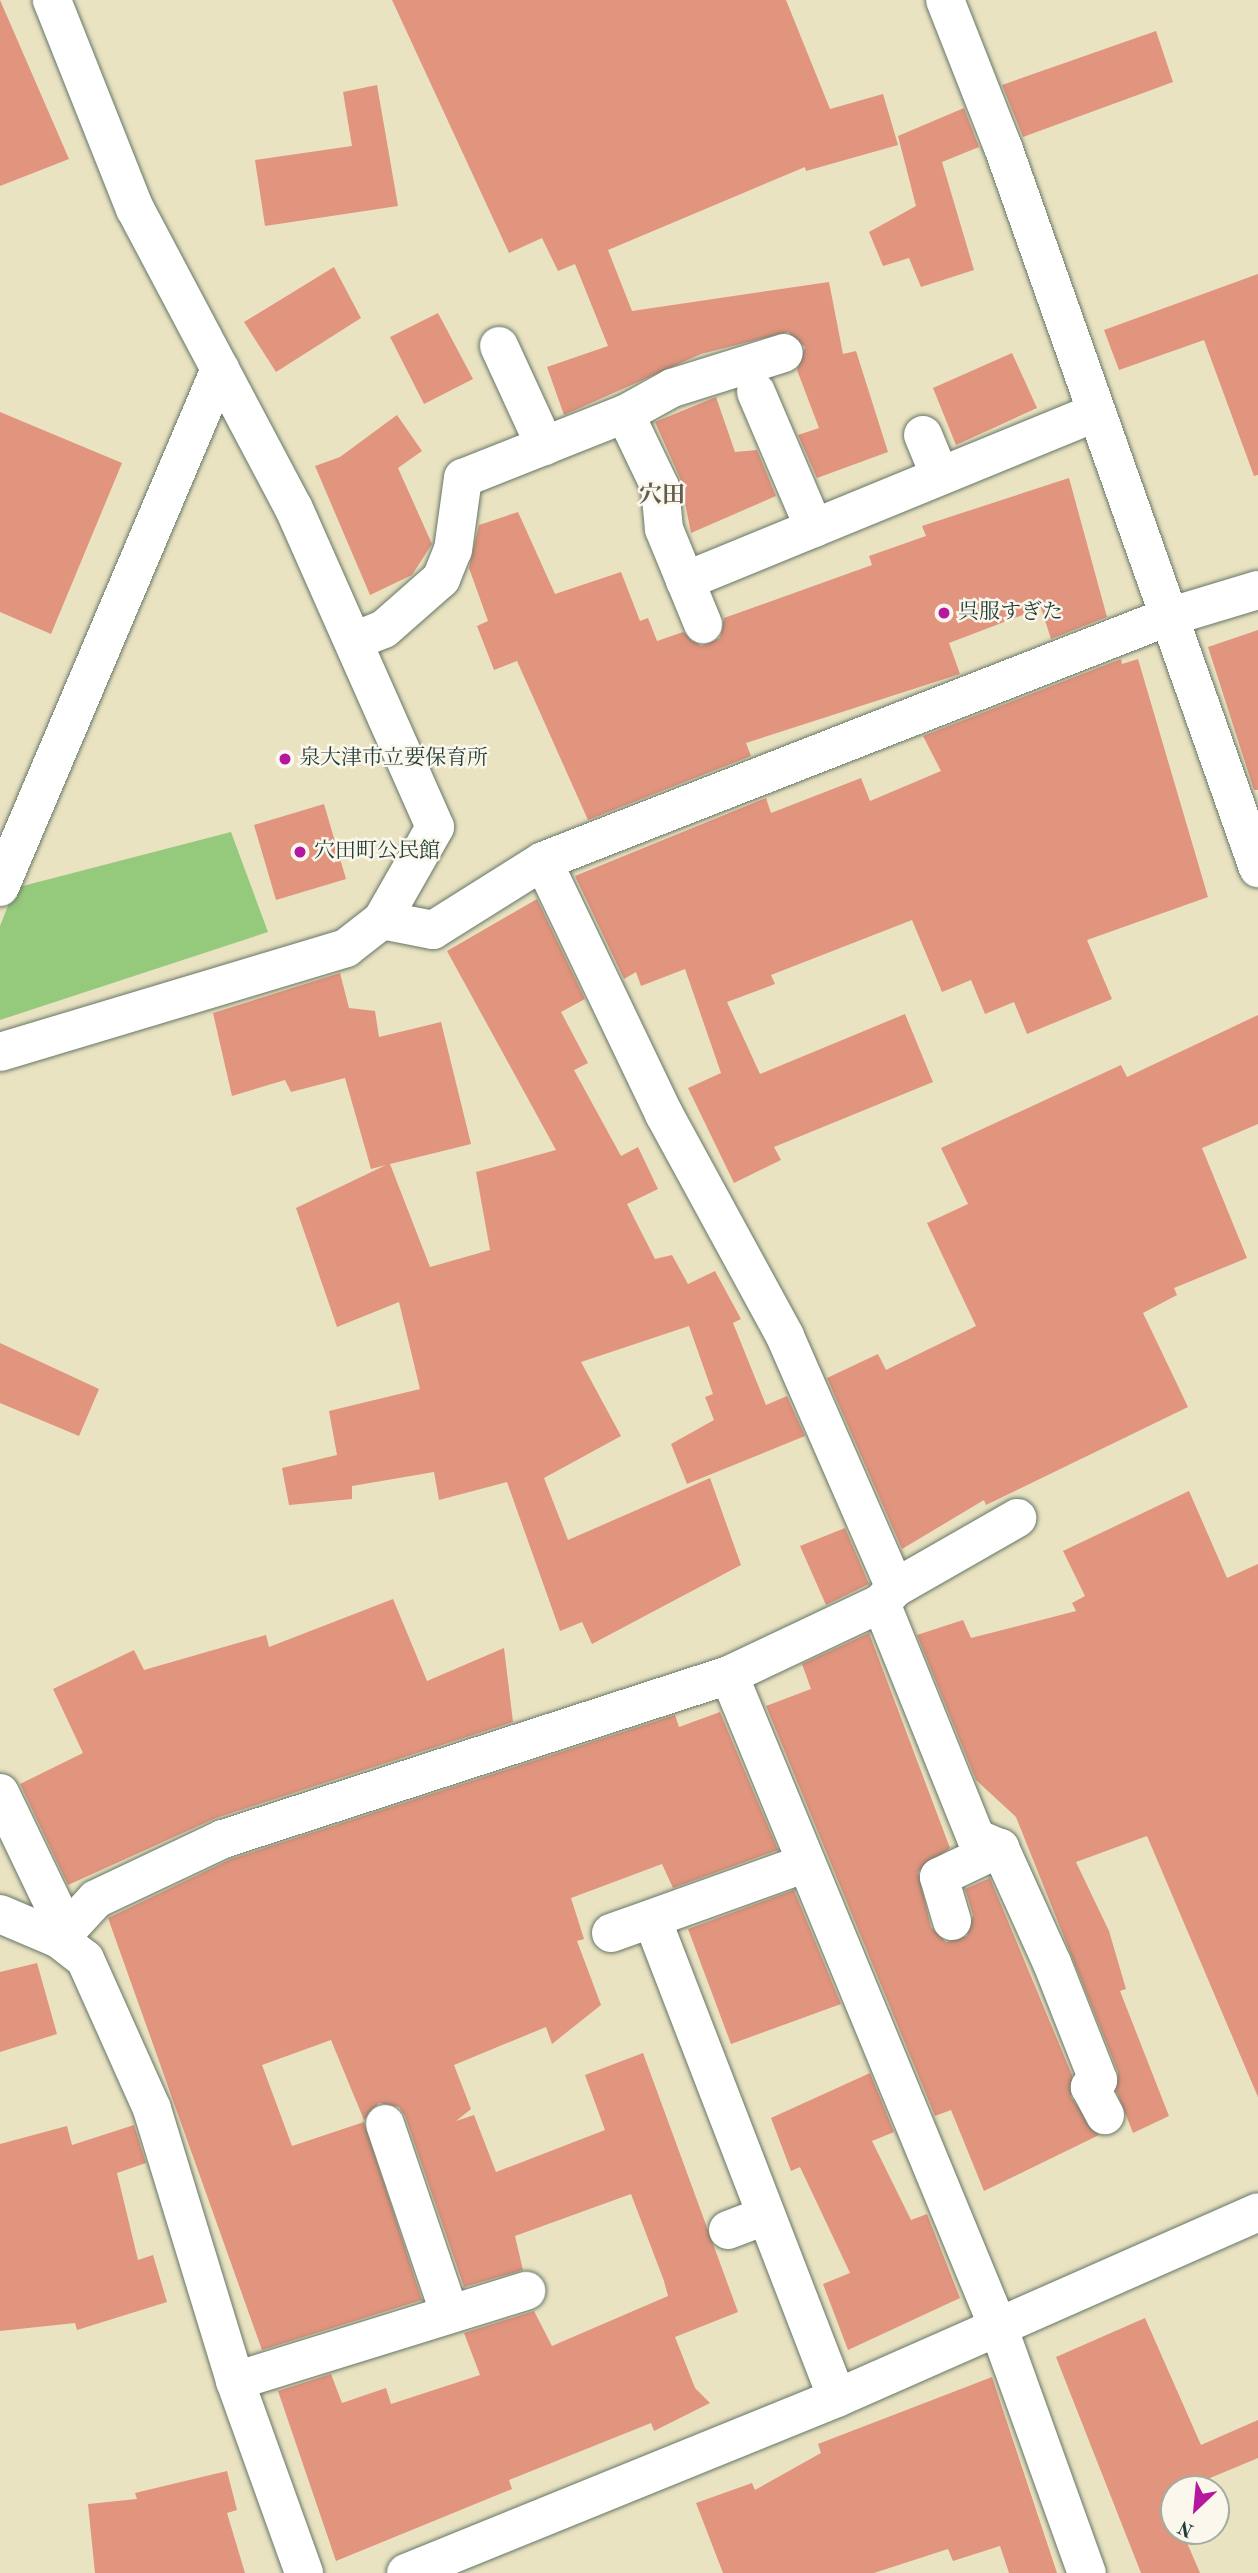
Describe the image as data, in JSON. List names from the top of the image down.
{
  "districts": ["穴田"],
  "places": ["呉服すぎた", "泉大津市立要保育所", "穴田町公民館"],
  "north": "bottom left"
}
